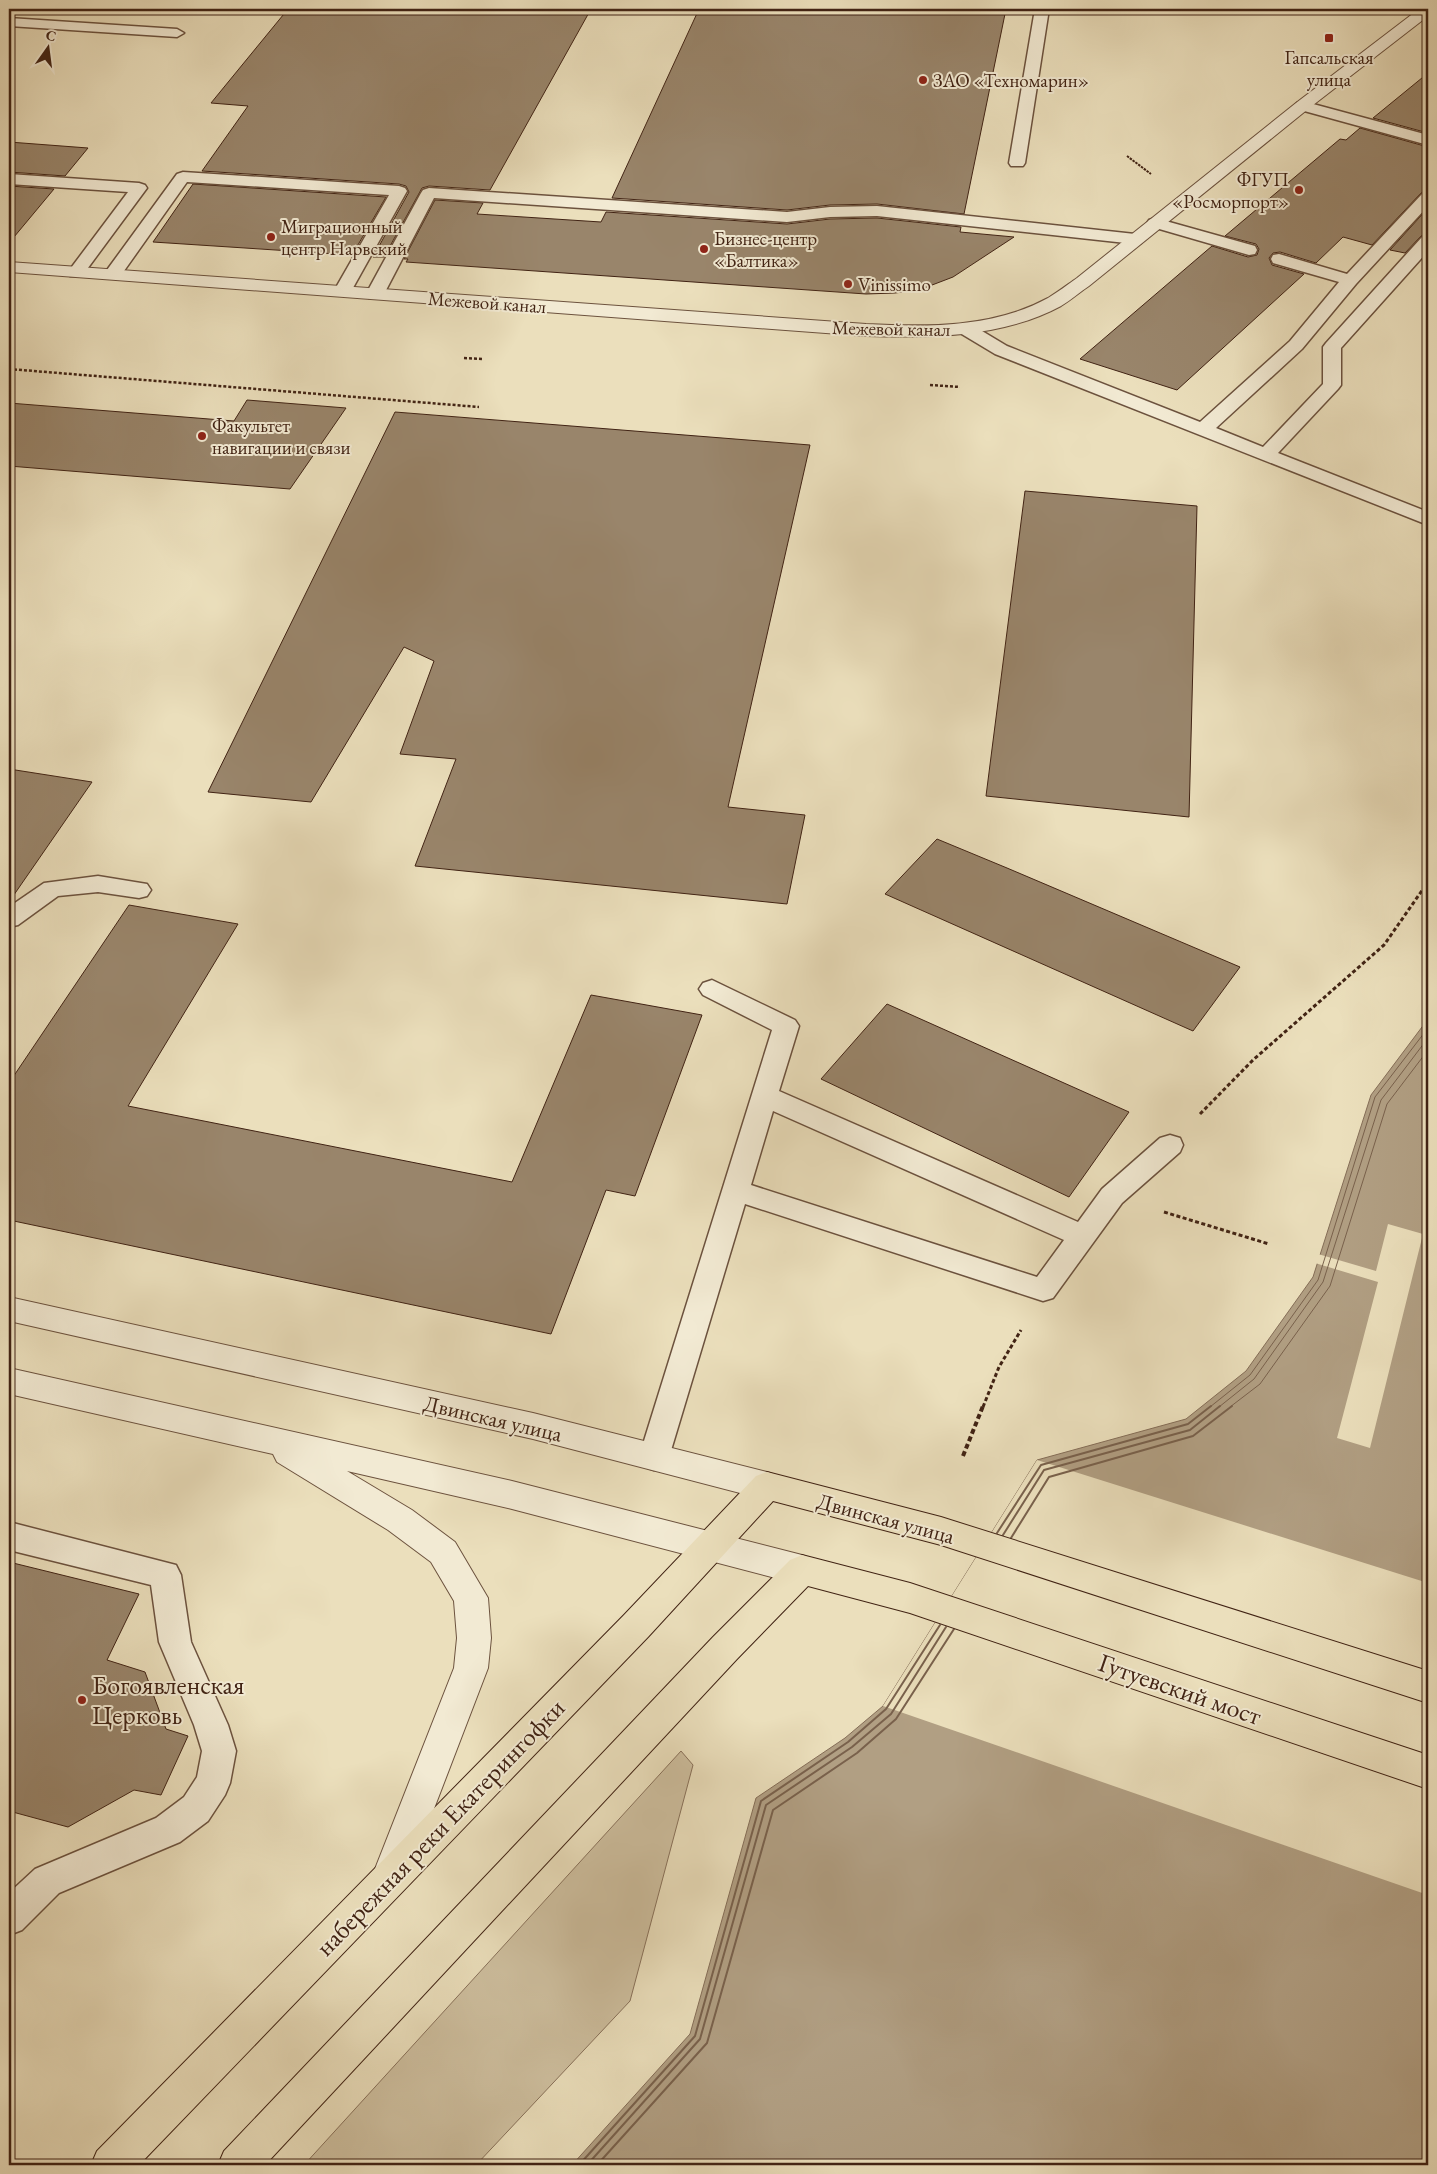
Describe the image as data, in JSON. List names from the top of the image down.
{
  "streets": {
    "main road": ["Двинская улица", "Гутуевский мост", "набережная реки Екатерингофки"],
    "street": ["Межевой канал"]
  },
  "crossings": [
    ["Двинская улица", "набережная реки Екатерингофки"]
  ],
  "places": {
    "transit": ["Гапсальская улица"],
    "other": [
      "ЗАО «Техномарин»",
      "ФГУП «Росморпорт»",
      "Миграционный центр Нарвский",
      "Бизнес-центр «Балтика»",
      "Vinissimo",
      "Факультет навигации и связи",
      "Богоявленская Церковь"
    ]
  },
  "north": "top"
}
